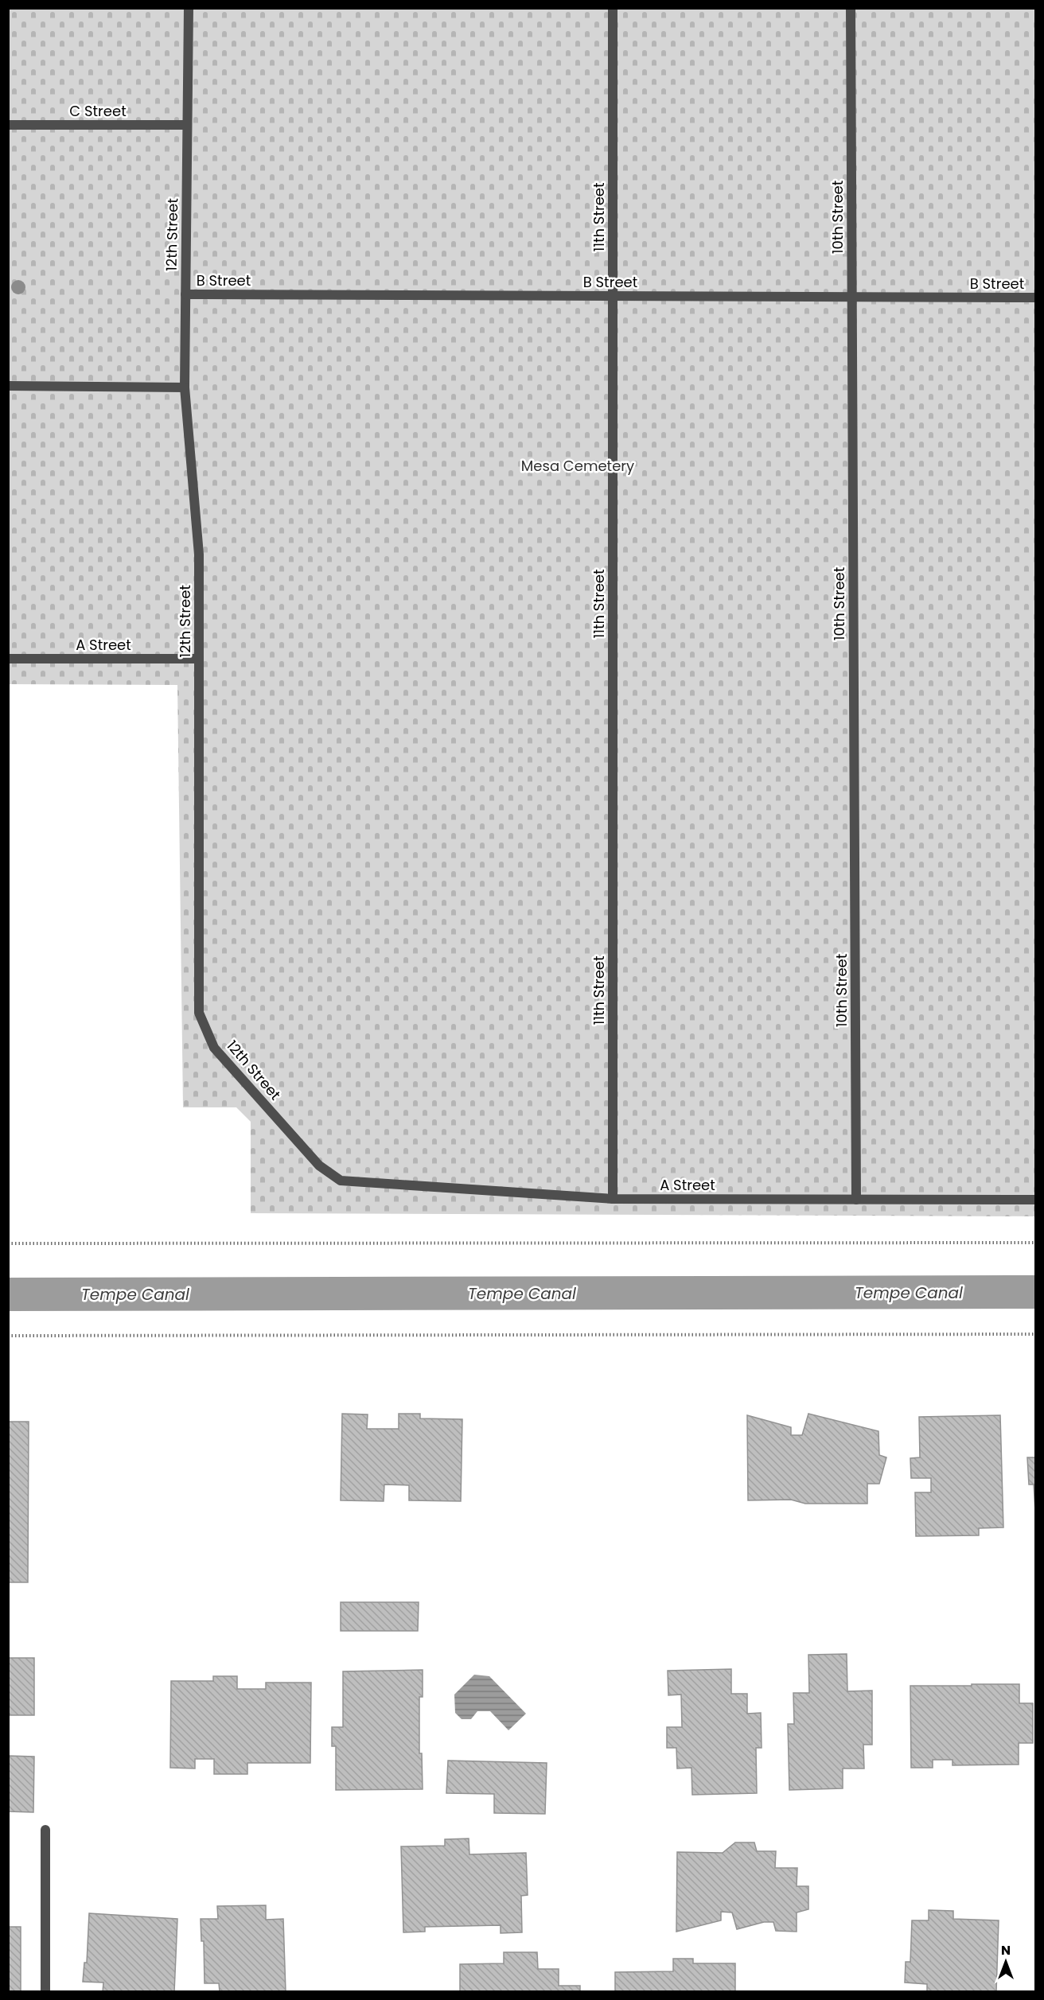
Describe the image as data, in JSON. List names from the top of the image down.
{
  "streets": {
    "lane": [
      "C Street",
      "11th Street",
      "10th Street",
      "12th Street",
      "B Street",
      "A Street"
    ]
  },
  "crossings": [
    ["C Street", "12th Street"],
    ["11th Street", "B Street"],
    ["11th Street", "A Street"],
    ["10th Street", "B Street"],
    ["10th Street", "A Street"],
    ["12th Street", "B Street"],
    ["12th Street", "A Street"]
  ],
  "water": ["Tempe Canal"],
  "parks": ["Mesa Cemetery"],
  "north": "top"
}
